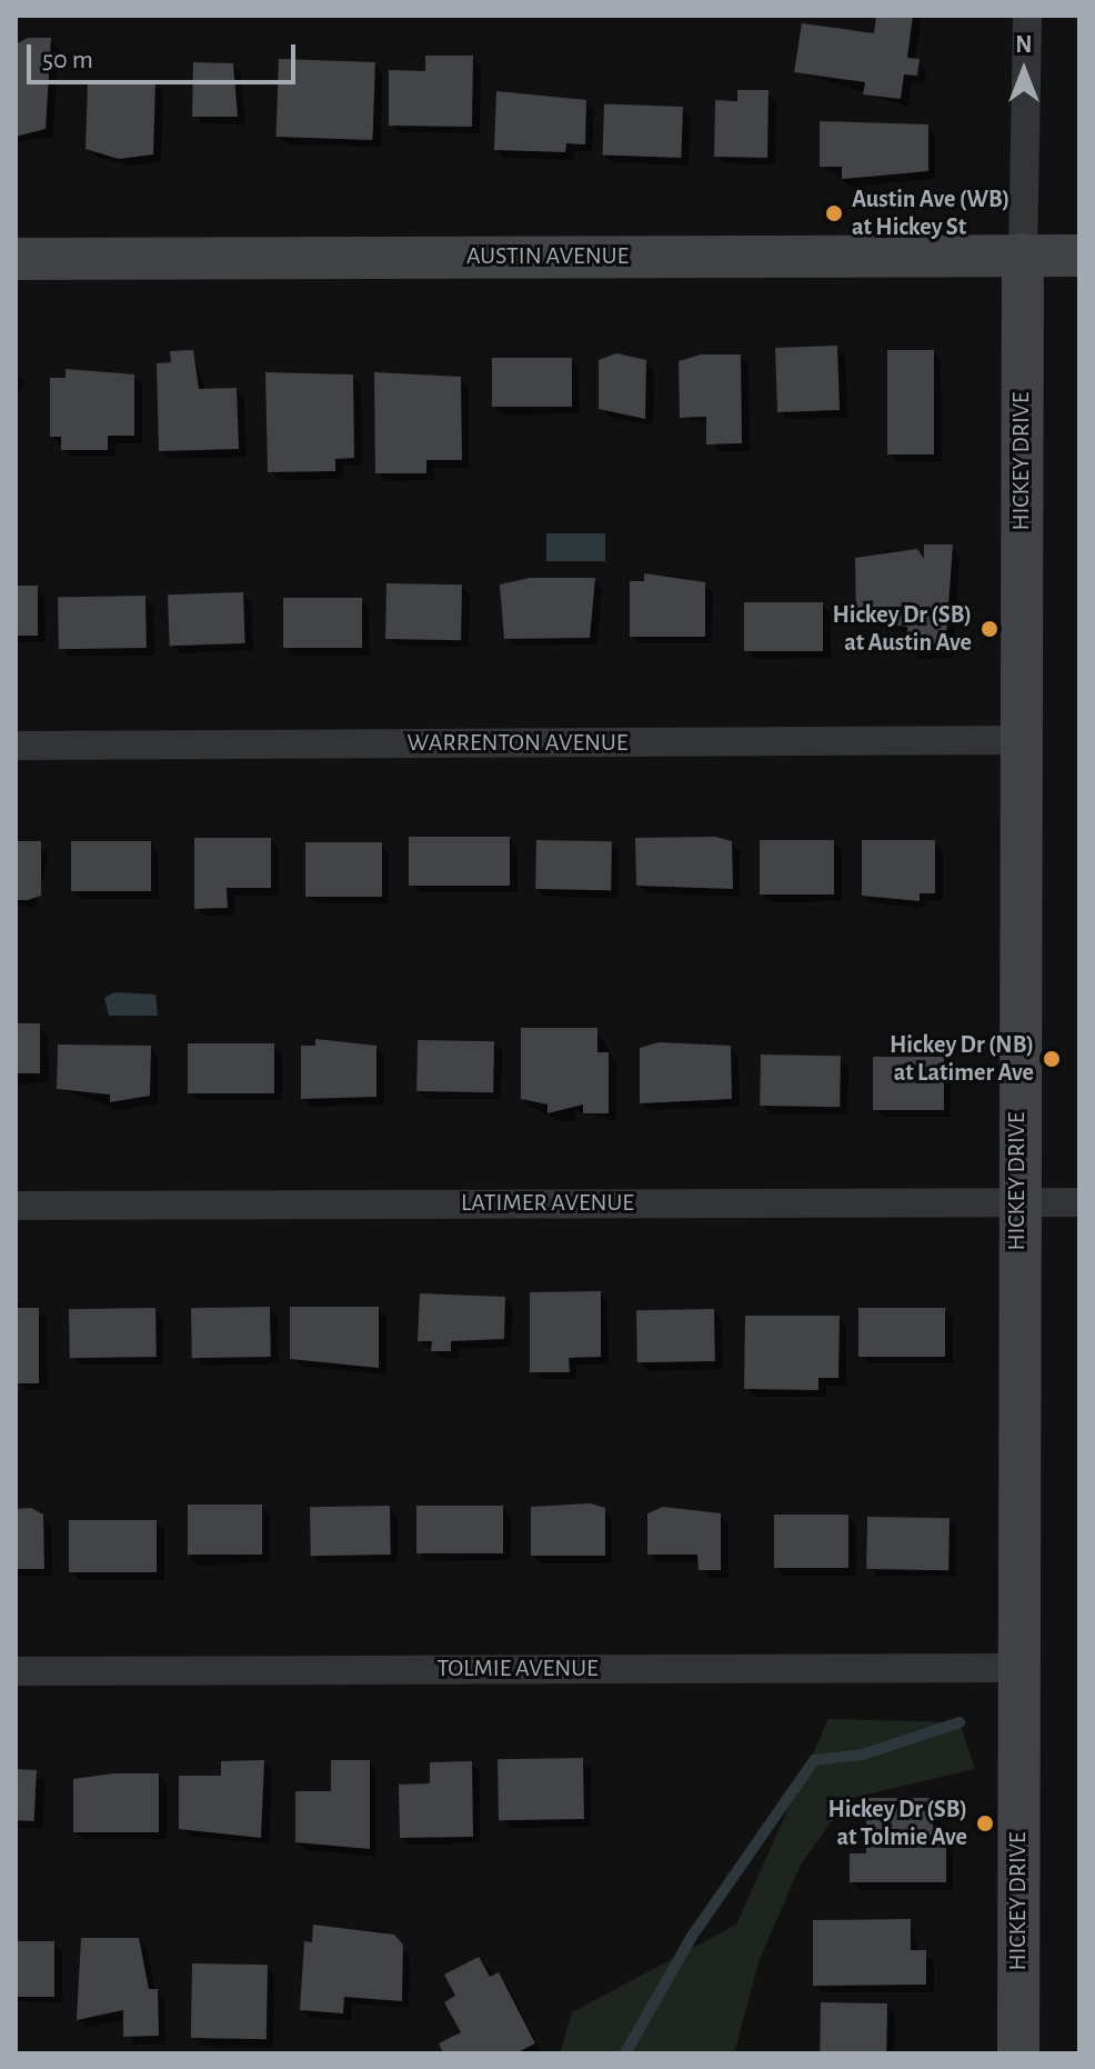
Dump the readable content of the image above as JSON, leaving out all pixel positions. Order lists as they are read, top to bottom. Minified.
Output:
{"streets":{"street":["AUSTIN AVENUE","HICKEY DRIVE","WARRENTON AVENUE","LATIMER AVENUE","TOLMIE AVENUE"]},"crossings":[["AUSTIN AVENUE","HICKEY DRIVE"],["HICKEY DRIVE","WARRENTON AVENUE"],["HICKEY DRIVE","LATIMER AVENUE"],["HICKEY DRIVE","TOLMIE AVENUE"]],"places":["Austin Ave (WB) at Hickey St","Hickey Dr (SB) at Austin Ave","Hickey Dr (NB) at Latimer Ave","Hickey Dr (SB) at Tolmie Ave"],"scale_bar":"50 m","north":"top"}
